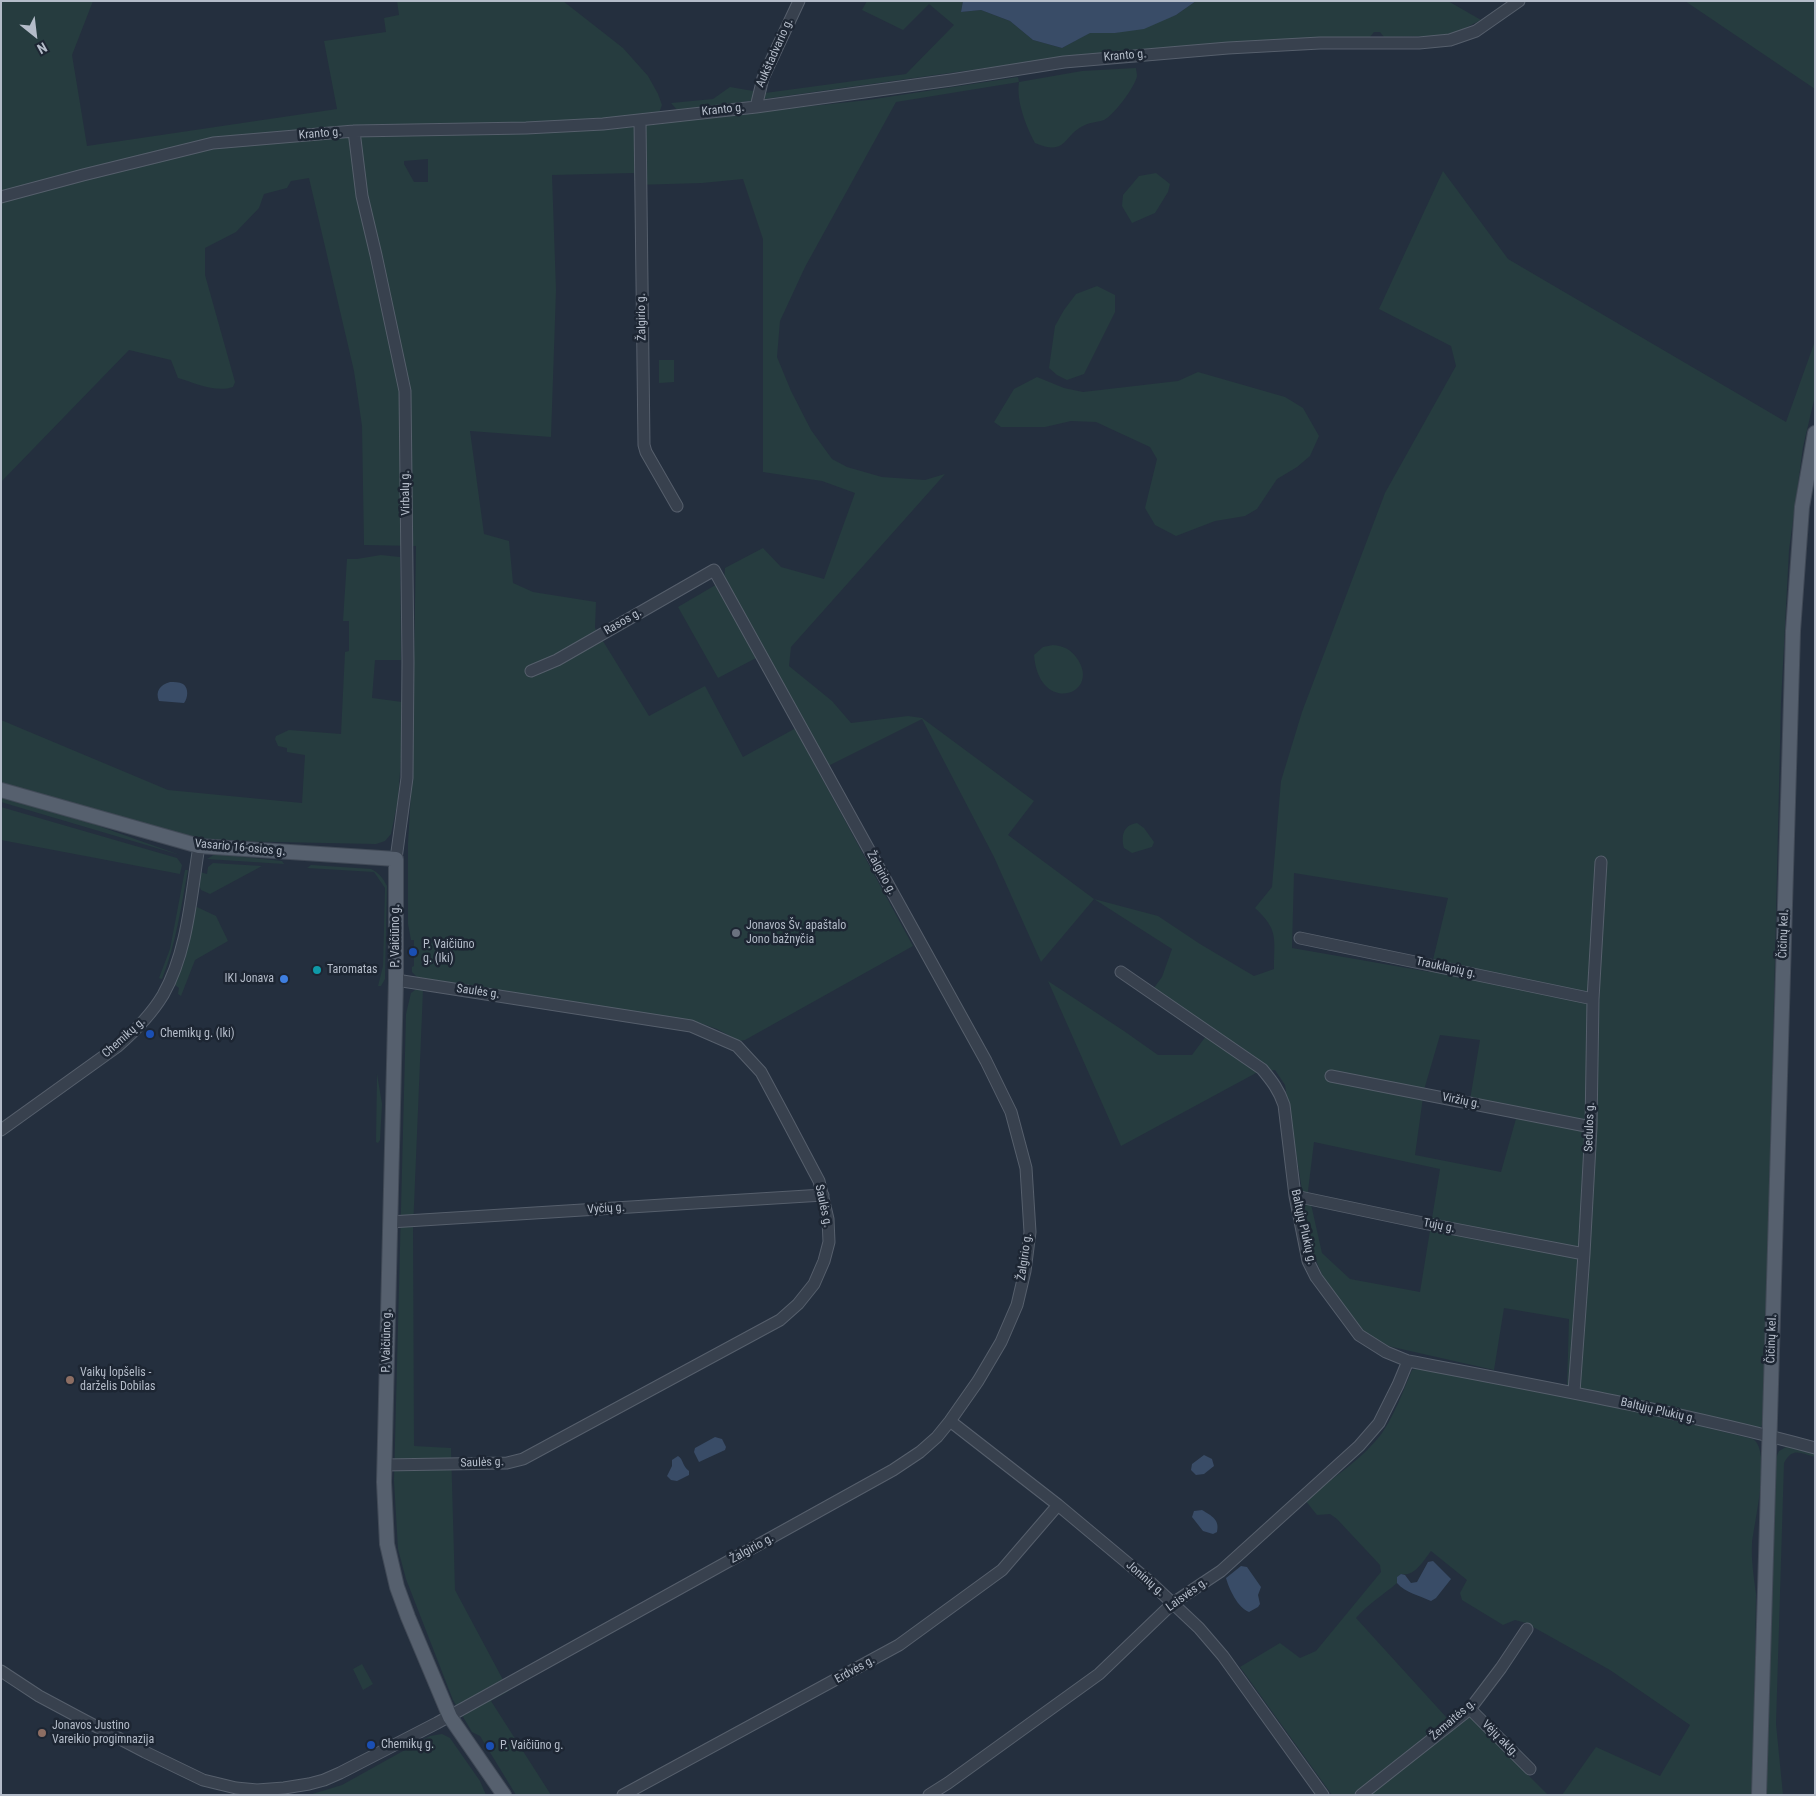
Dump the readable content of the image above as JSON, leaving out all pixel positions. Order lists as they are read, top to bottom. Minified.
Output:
{"streets":{"main road":["Vasario 16-osios g.","Čičinų kel.","P. Vaičiūno g."],"street":["Aukštadvario g.","Kranto g.","Žalgirio g.","Virbalų g.","Rasos g.","Trauklapių g.","Saulės g.","Chemikų g.","Viržių g.","Sedulos g.","Vyčių g.","Tujų g.","Baltųjų Plukių g.","Joninių g.","Laisvės g.","Erdvės g.","Žemaitės g.","Vėjų aklg."]},"crossings":[["Aukštadvario g.","Kranto g."],["Kranto g.","Žalgirio g."],["Kranto g.","Virbalų g."],["Žalgirio g.","Rasos g."],["Žalgirio g.","P. Vaičiūno g."],["Žalgirio g.","Joninių g."],["Virbalų g.","Vasario 16-osios g."],["Virbalų g.","P. Vaičiūno g."],["Vasario 16-osios g.","P. Vaičiūno g."],["Vasario 16-osios g.","Chemikų g."],["Čičinų kel.","Baltųjų Plukių g."],["P. Vaičiūno g.","Saulės g."],["P. Vaičiūno g.","Vyčių g."],["Trauklapių g.","Sedulos g."],["Saulės g.","Vyčių g."],["Viržių g.","Sedulos g."],["Sedulos g.","Tujų g."],["Sedulos g.","Baltųjų Plukių g."],["Tujų g.","Baltųjų Plukių g."],["Baltųjų Plukių g.","Laisvės g."],["Joninių g.","Laisvės g."],["Joninių g.","Erdvės g."],["Žemaitės g.","Vėjų aklg."]],"places":["Jonavos Šv. apaštalo Jono bažnyčia","P. Vaičiūno g. (Iki)","Taromatas","IKI Jonava","Chemikų g. (Iki)","Vaikų lopšelis - darželis Dobilas","Jonavos Justino Vareikio progimnazija","Chemikų g.","P. Vaičiūno g."],"north":"bottom right"}
